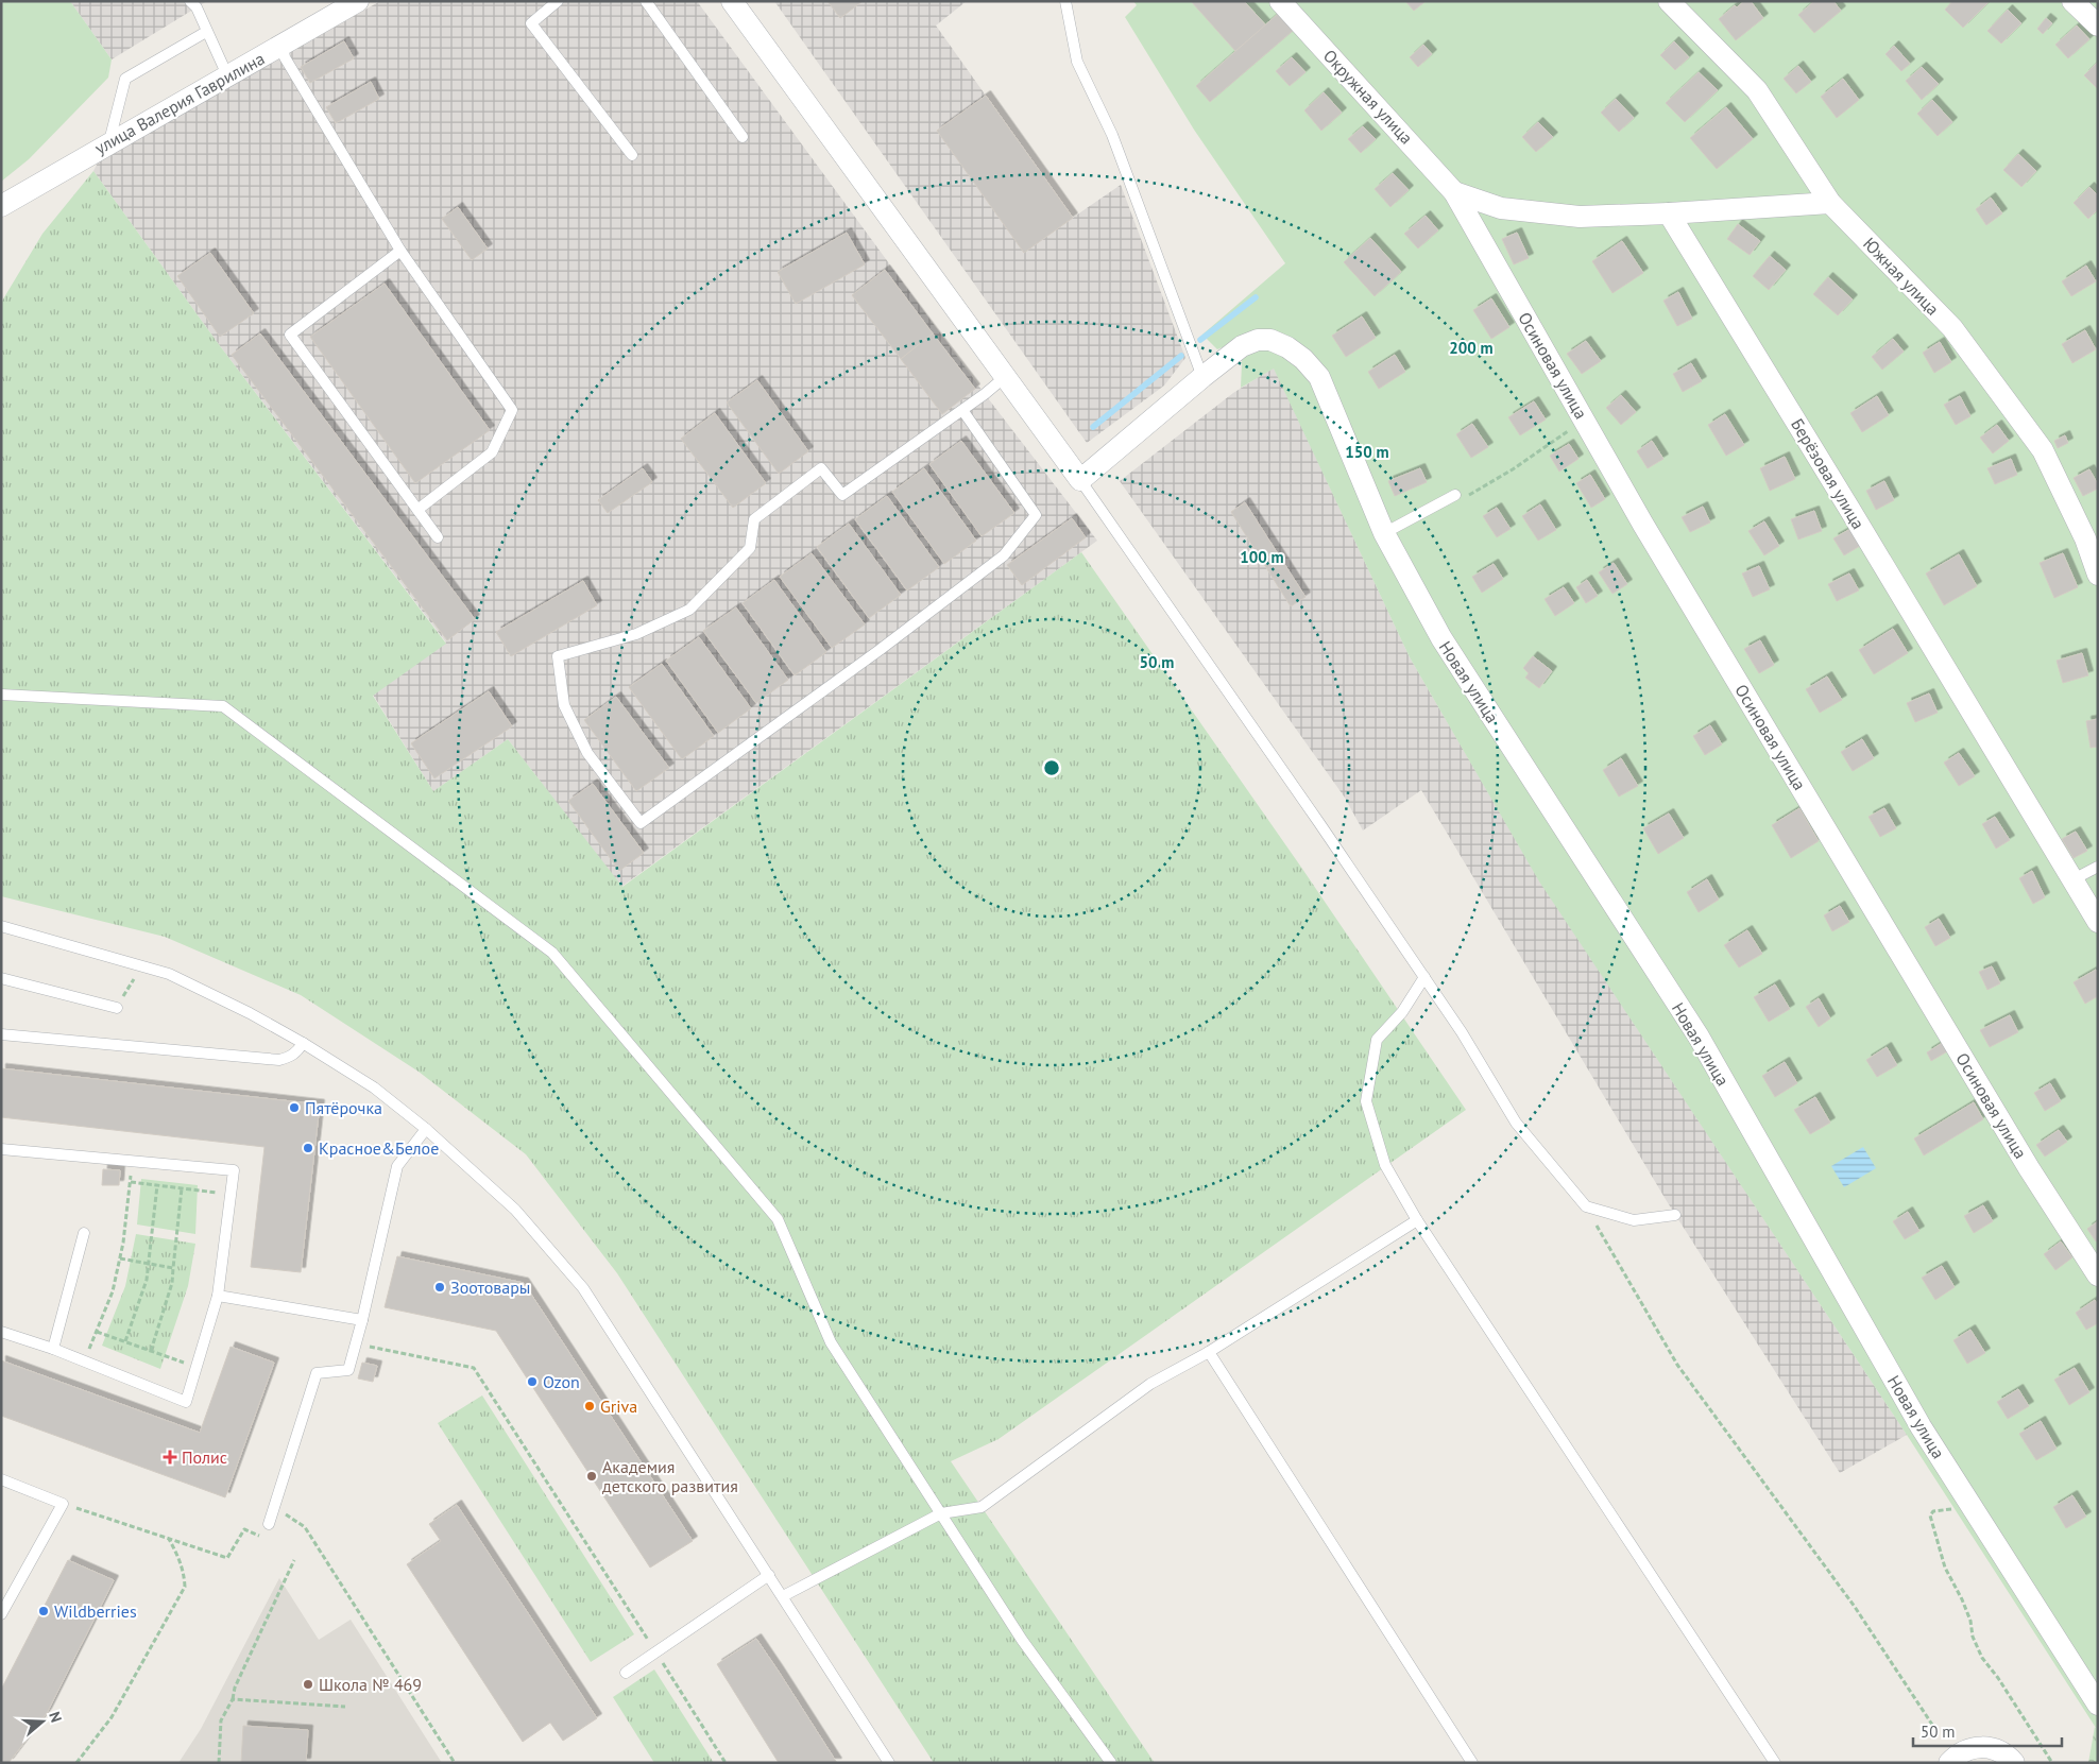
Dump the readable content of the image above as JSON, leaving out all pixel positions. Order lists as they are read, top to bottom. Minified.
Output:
{"streets":{"street":["Окружная улица","улица Валерия Гаврилина","Южная улица","Осиновая улица","Берёзовая улица","Новая улица"]},"crossings":[["Окружная улица","Осиновая улица"]],"places":{"other":["Пятёрочка","Красное&Белое","Зоотовары","Ozon","Griva","Академия детского развития","Wildberries","Школа № 469"],"health":["Полис"]},"scale_bar":"50 m","north":"right","rings":["200 m","150 m","100 m","50 m"]}
